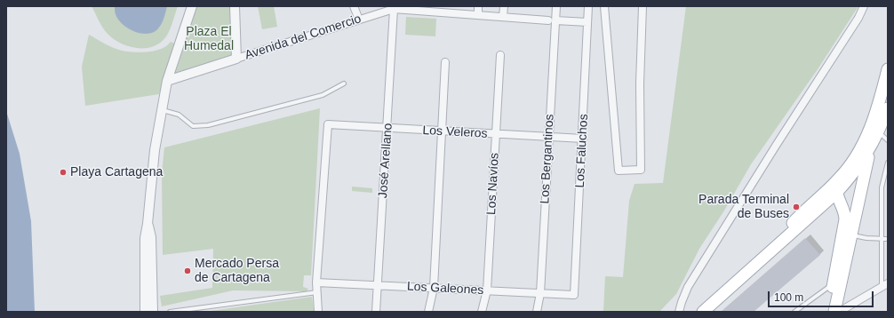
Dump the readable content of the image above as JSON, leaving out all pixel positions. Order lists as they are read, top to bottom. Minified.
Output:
{"streets":{"street":["Avenida del Comercio","Los Veleros","Los Faluchos","Los Bergantinos","José Arellano","Los Navíos","Los Galeones"]},"crossings":[["Avenida del Comercio","Los Faluchos"],["Avenida del Comercio","Los Bergantinos"],["Avenida del Comercio","José Arellano"],["Los Veleros","Los Faluchos"],["Los Veleros","Los Bergantinos"],["Los Veleros","José Arellano"],["Los Veleros","Los Navíos"],["Los Veleros","Los Galeones"],["Los Faluchos","Los Galeones"],["Los Bergantinos","Los Galeones"],["José Arellano","Los Galeones"],["Los Navíos","Los Galeones"]],"parks":["Plaza El Humedal"],"places":["Playa Cartagena","Parada Terminal de Buses","Mercado Persa de Cartagena"],"scale_bar":"100 m"}
